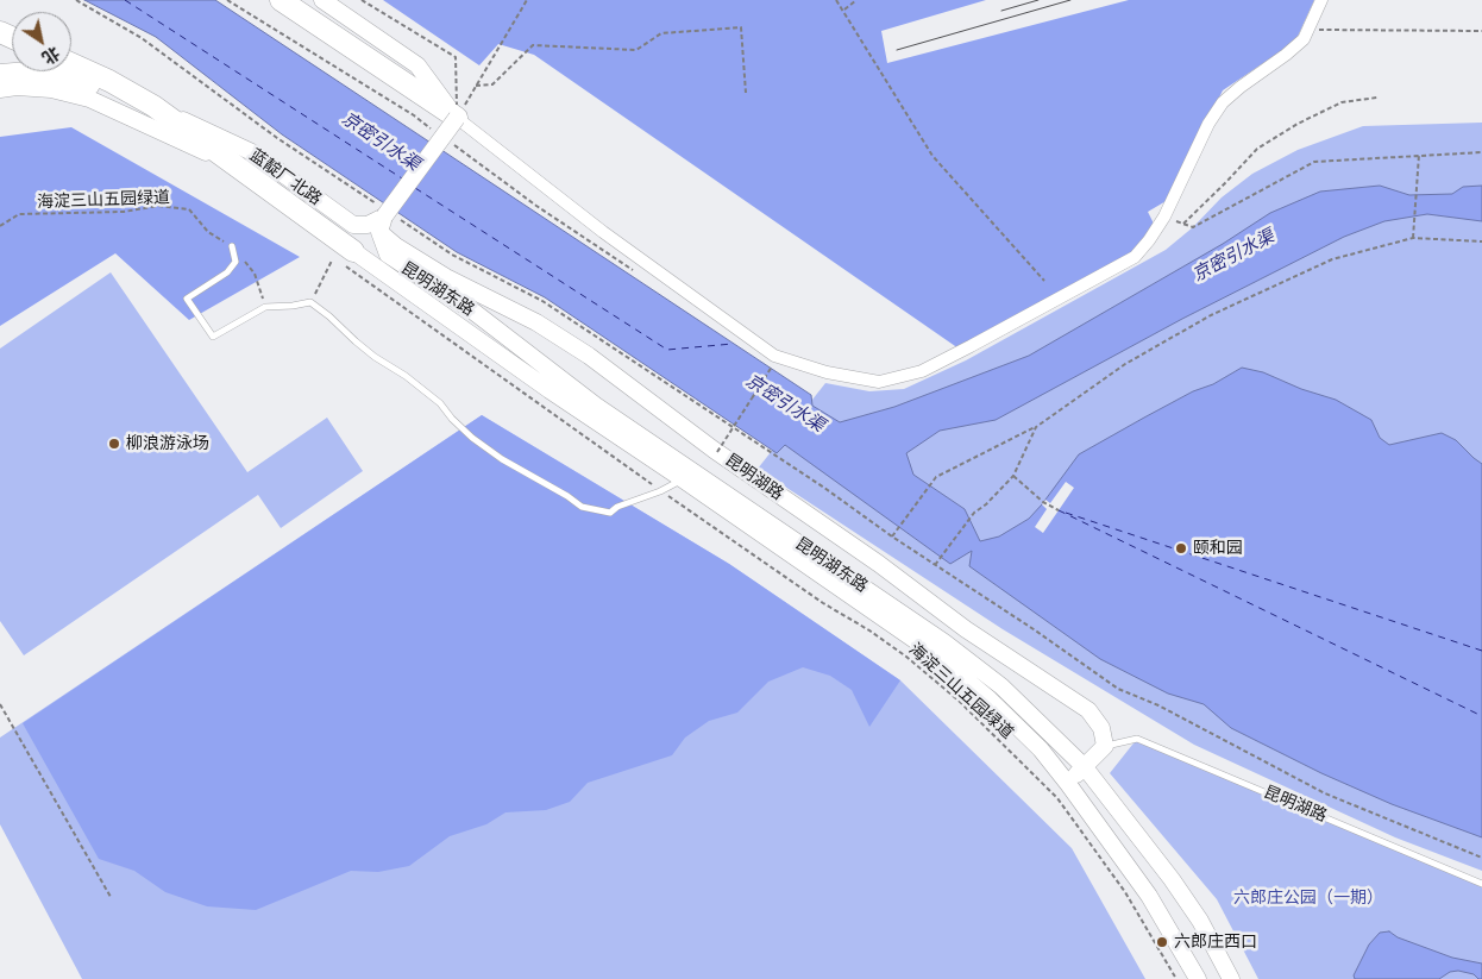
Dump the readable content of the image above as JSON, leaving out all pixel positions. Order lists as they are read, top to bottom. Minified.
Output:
{"streets":{"highway":["蓝靛厂北路"],"main road":["昆明湖东路","昆明湖路"],"path":["海淀三山五园绿道"]},"crossings":[["蓝靛厂北路","昆明湖东路"],["蓝靛厂北路","昆明湖路"],["昆明湖东路","昆明湖路"]],"water":["京密引水渠"],"parks":["六郎庄公园（一期）"],"places":["柳浪游泳场","颐和园","六郎庄西口"],"north":"bottom right"}
